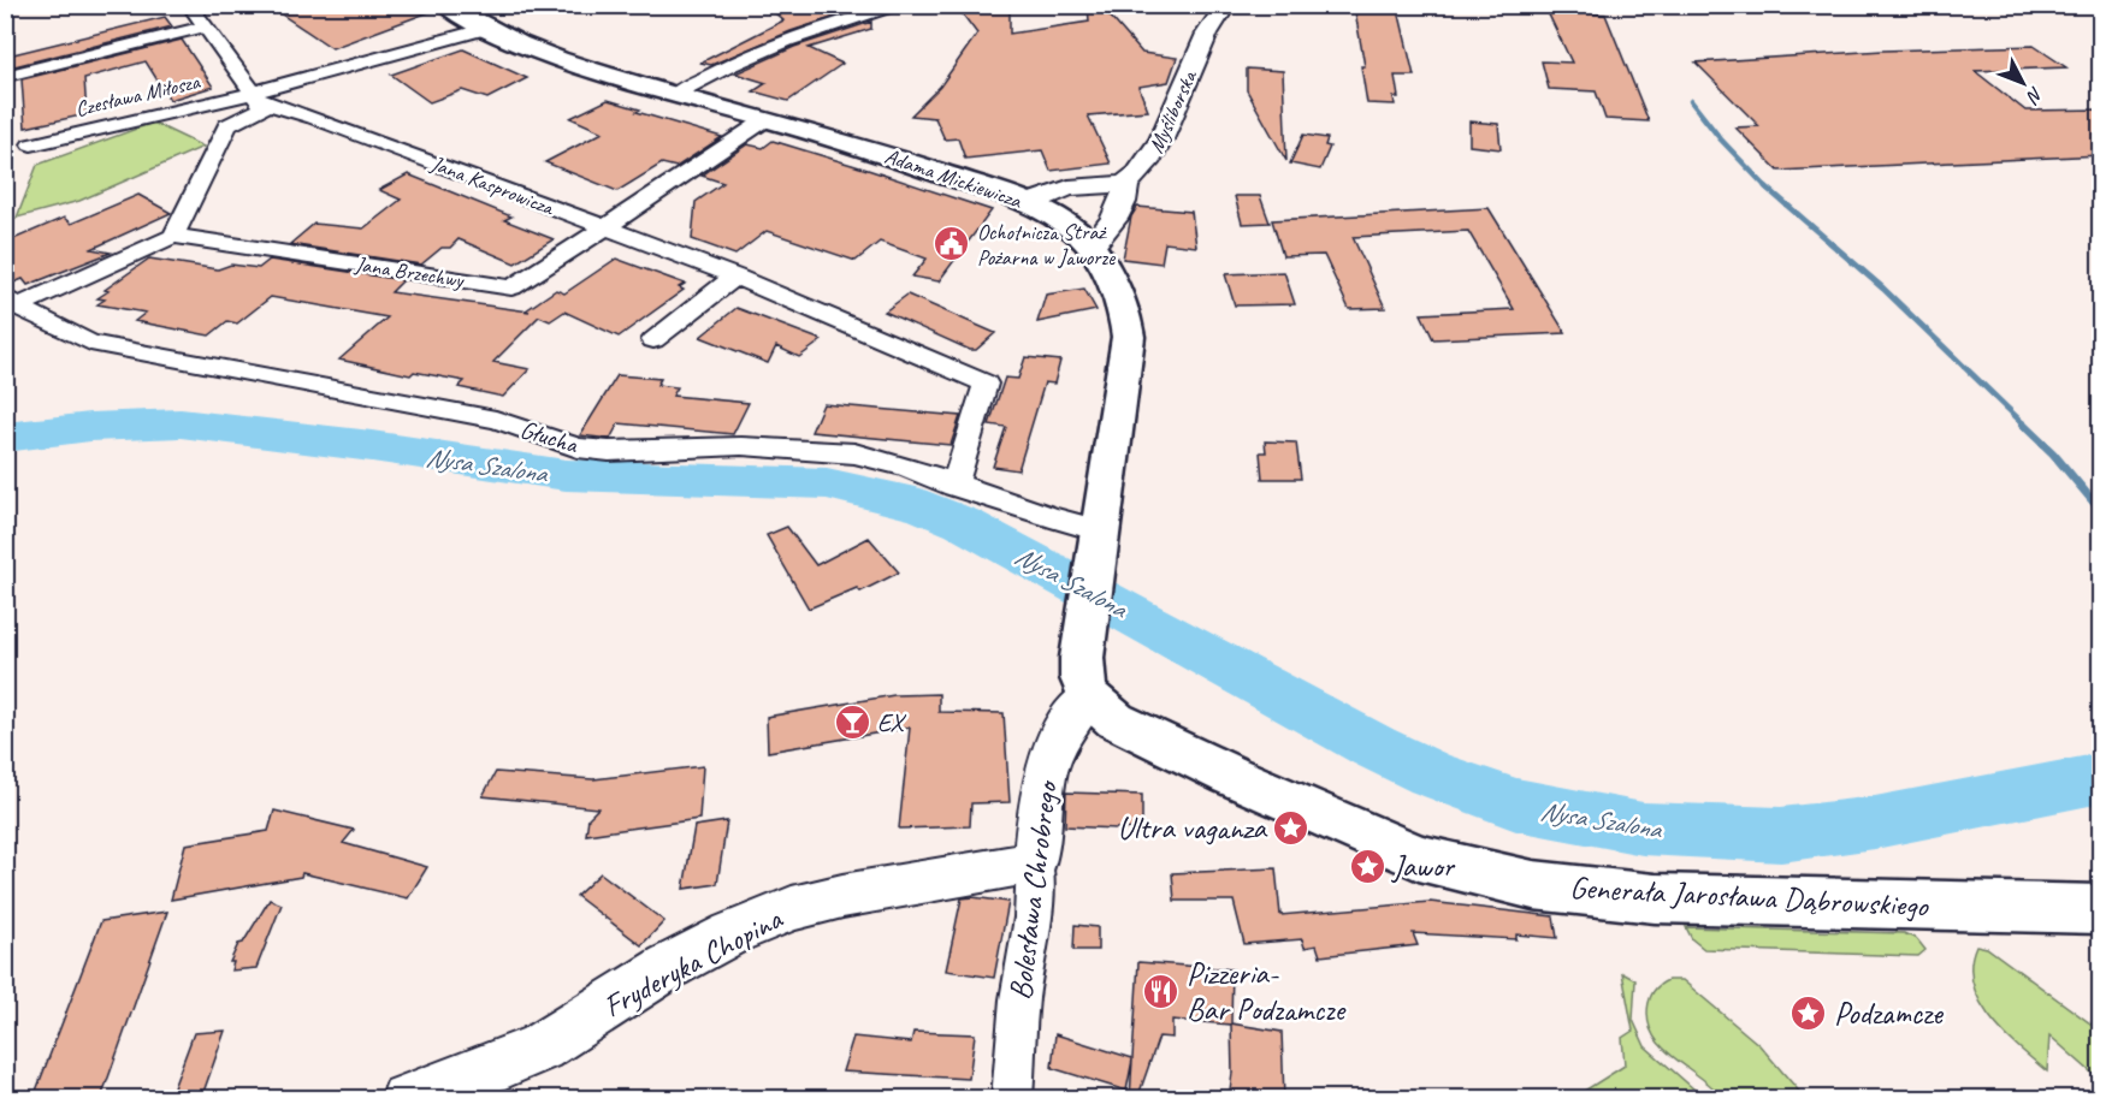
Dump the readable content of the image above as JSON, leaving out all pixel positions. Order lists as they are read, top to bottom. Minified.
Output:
{"streets":{"main road":["Adama Mickiewicza","Generała Jarosława Dąbrowskiego"],"street":["Czesława Miłosza","Myśliborska","Jana Kasprowicza","Jana Brzechwy","Głucha","Bolesława Chrobrego","Fryderyka Chopina"]},"crossings":[["Czesława Miłosza","Adama Mickiewicza"],["Czesława Miłosza","Jana Kasprowicza"],["Myśliborska","Adama Mickiewicza"],["Adama Mickiewicza","Jana Brzechwy"],["Adama Mickiewicza","Głucha"],["Adama Mickiewicza","Bolesława Chrobrego"],["Adama Mickiewicza","Generała Jarosława Dąbrowskiego"],["Jana Kasprowicza","Jana Brzechwy"],["Jana Kasprowicza","Głucha"],["Bolesława Chrobrego","Generała Jarosława Dąbrowskiego"],["Bolesława Chrobrego","Fryderyka Chopina"]],"water":["Nysa Szalona"],"places":{"public building":["Ochotnicza Straż Pożarna w Jaworze"],"bar":["EX"],"place":["Ultra vaganza","Jawor","Podzamcze"],"restaurant":["Pizzeria- Bar Podzamcze"]},"north":"bottom right"}
